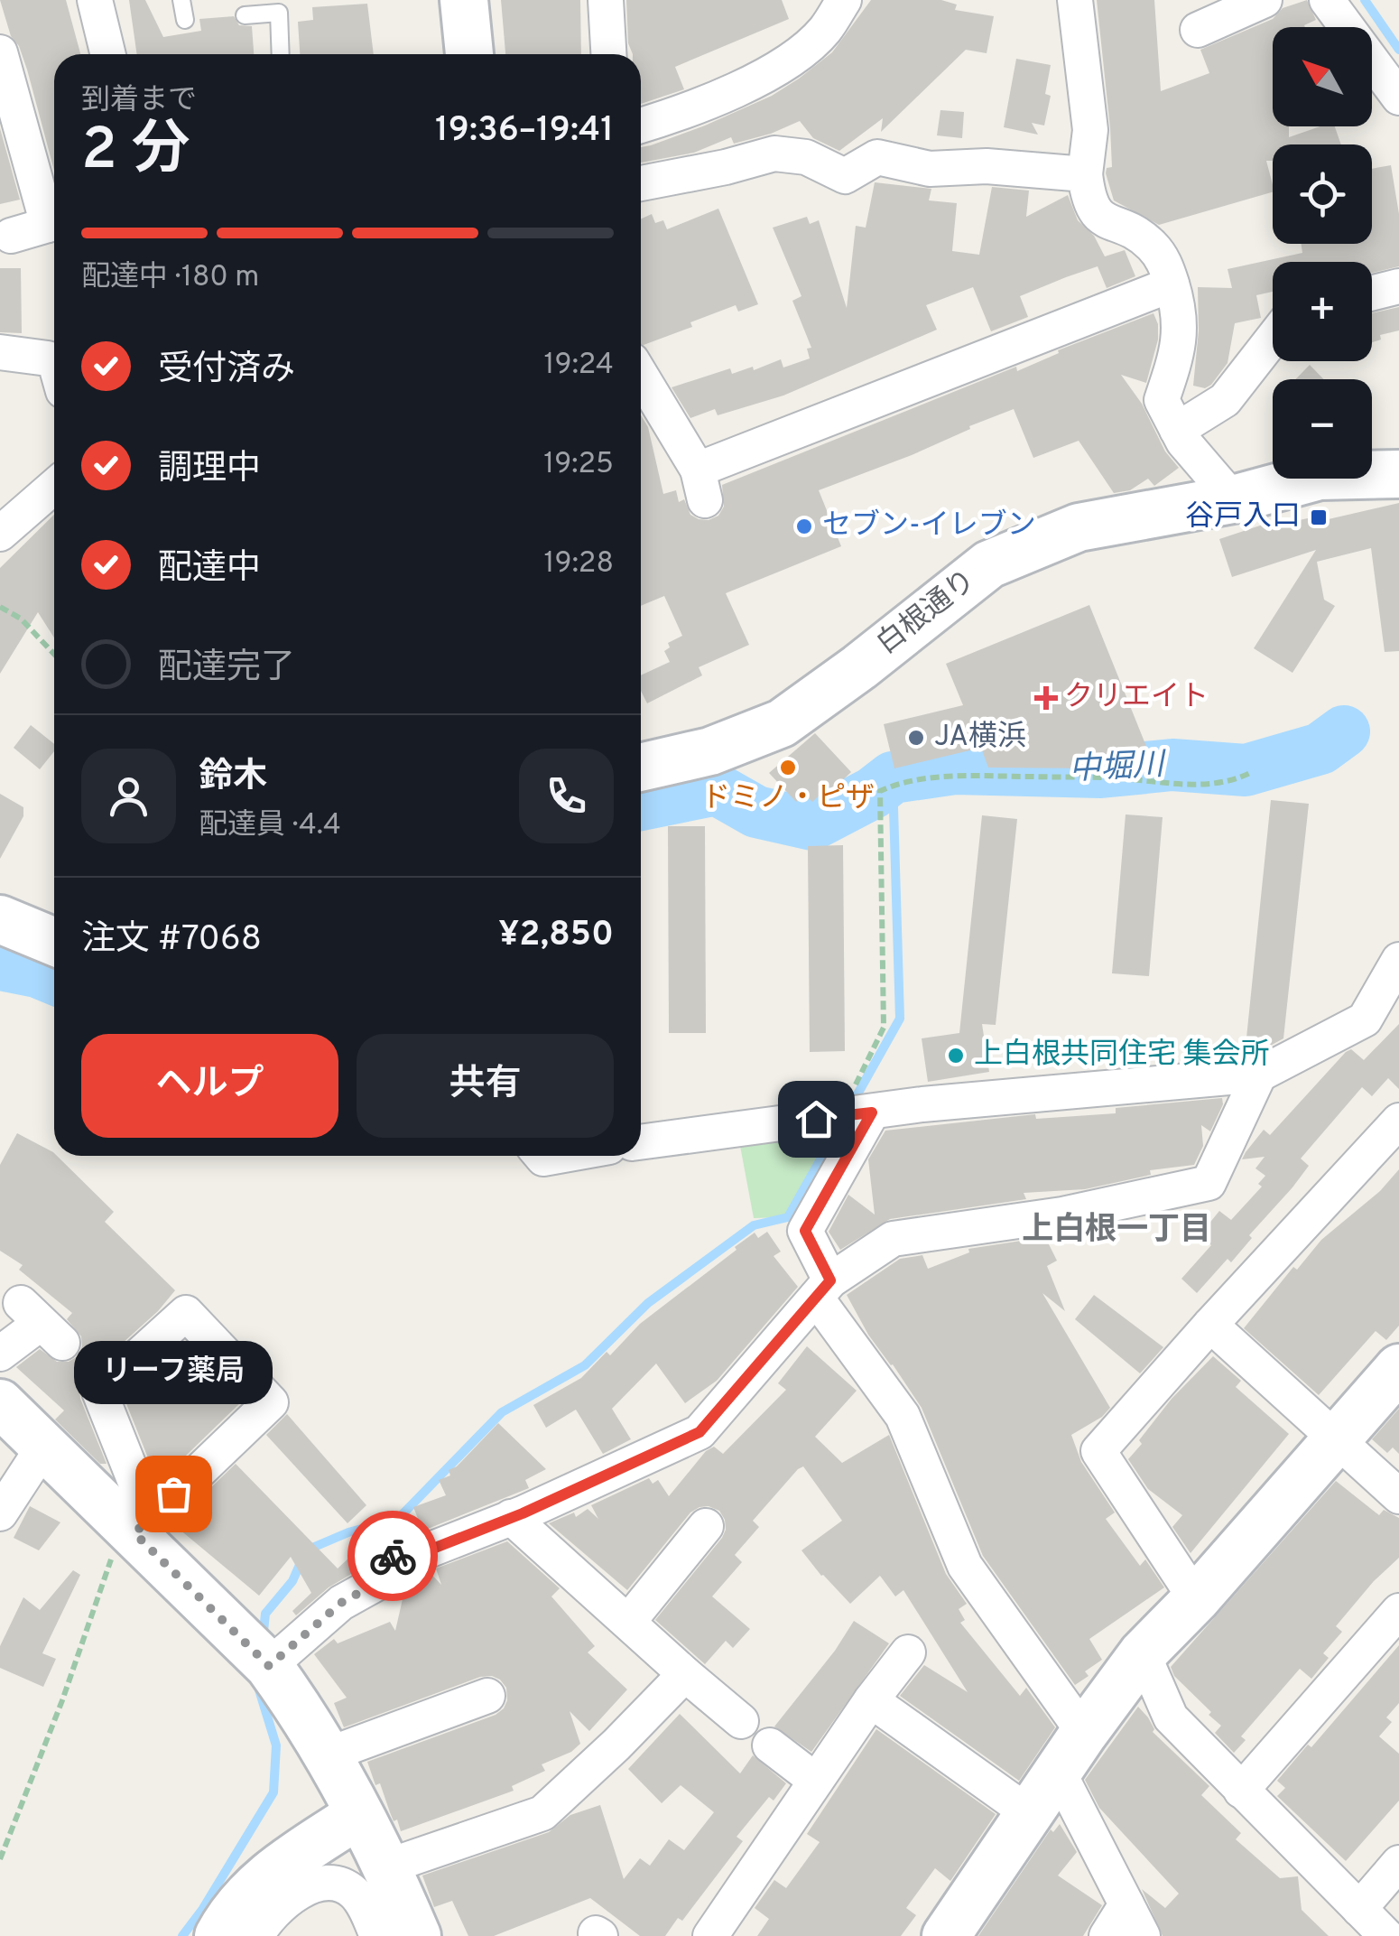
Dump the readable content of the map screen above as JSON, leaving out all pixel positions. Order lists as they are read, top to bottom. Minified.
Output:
{"streets":{"street":["白根通り"]},"districts":["上白根一丁目"],"water":["中堀川"],"places":{"transit":["谷戸入口"],"other":["セブン-イレブン","JA横浜","ドミノ・ピザ","上白根共同住宅 集会所","リーフ薬局"],"health":["クリエイト"]},"north":"top left","page":{"map_buttons":["+","−"],"heading":["2 分","到着まで","19:36–19:41"],"panel":["鈴木","配達員 · 4.4","注文 #7068","¥2,850"],"bar":"配達中 · 180 m","list":[["受付済み","19:24"],["調理中","19:25"],["配達中","19:28"],"配達完了"],"buttons":["ヘルプ","共有"],"bubble":"リーフ薬局"}}
